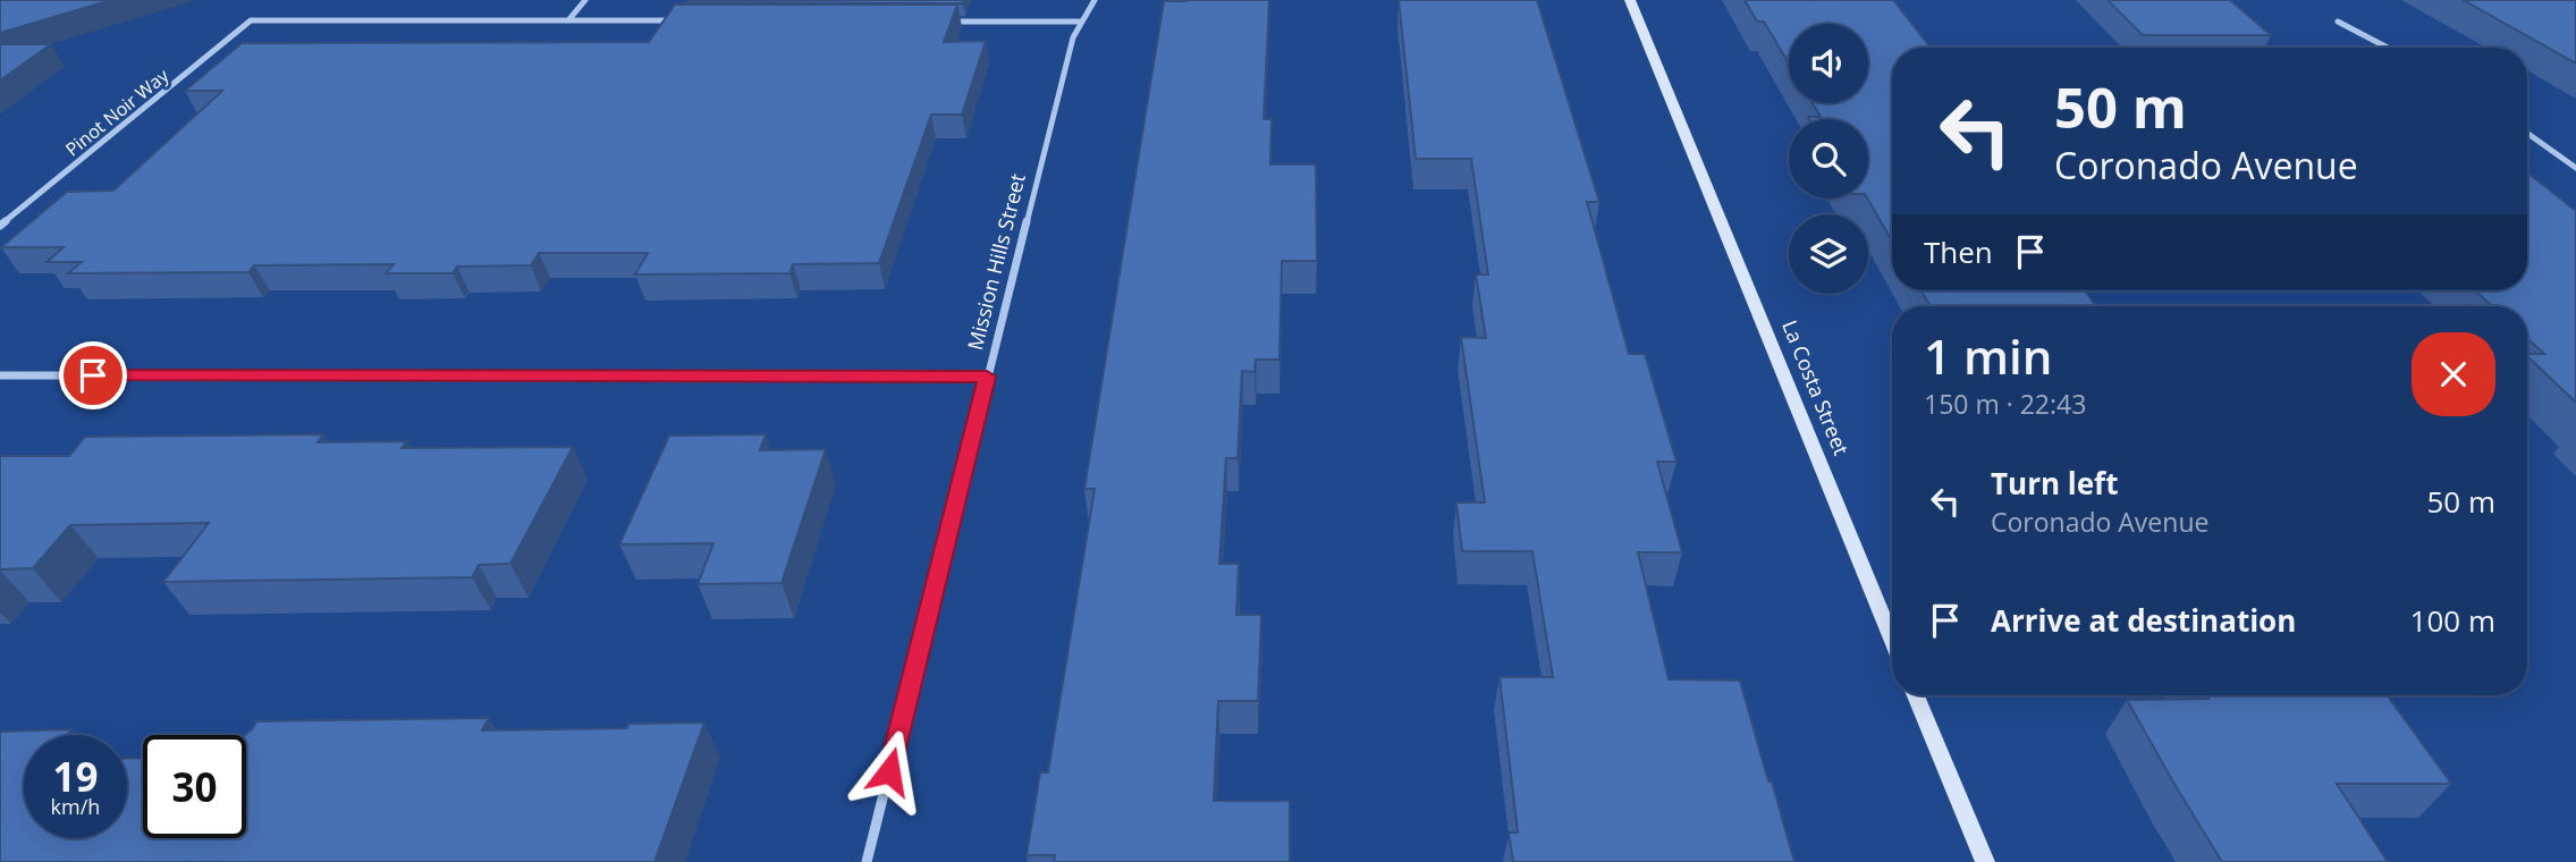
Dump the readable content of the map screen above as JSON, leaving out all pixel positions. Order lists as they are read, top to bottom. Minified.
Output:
{"streets":{"street":["Pinot Noir Way","Mission Hills Street","La Costa Street"]},"page":{"turn":["50 m","Coronado Avenue"],"then":"Then","heading":["1 min","150 m · 22:43"],"list":[{"name":"Turn left","note":"Coronado Avenue","value":"50 m"},{"name":"Arrive at destination","value":"100 m"}],"speed":"19 km/h","limit":"30"}}
